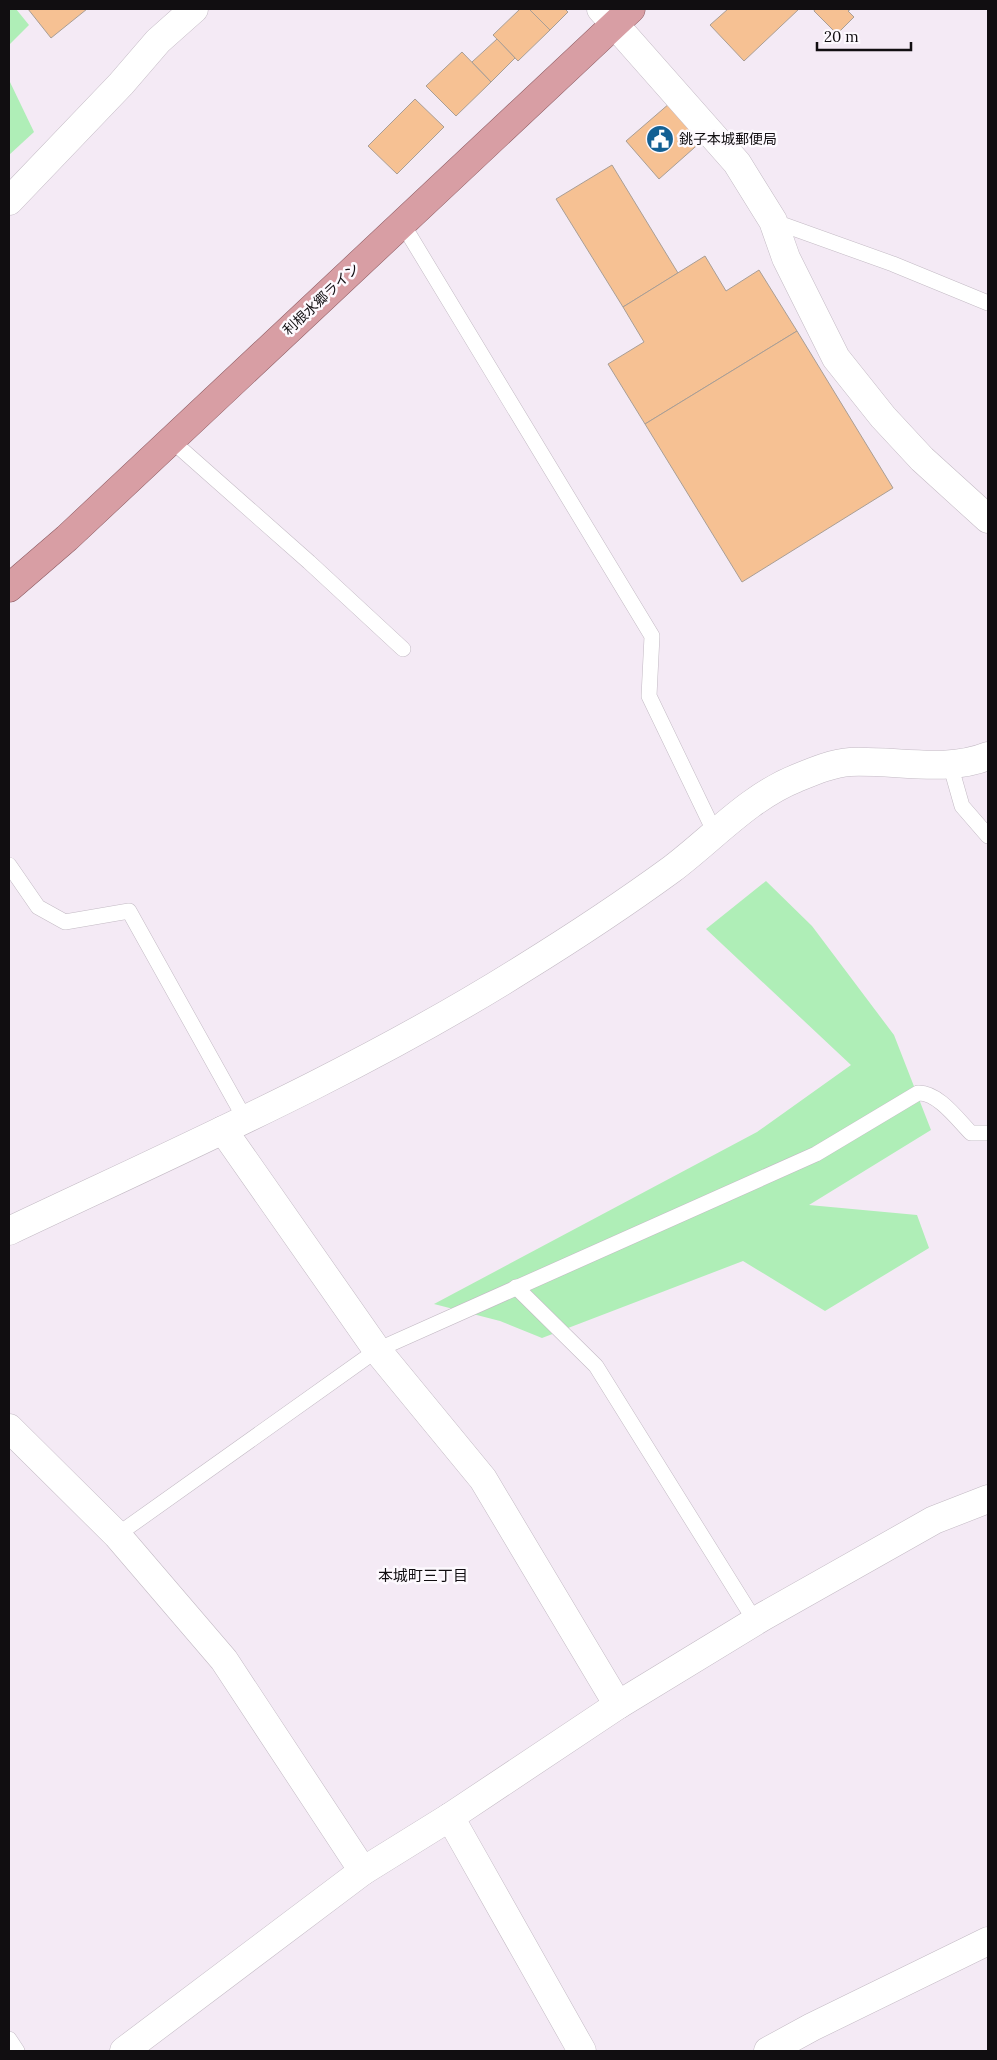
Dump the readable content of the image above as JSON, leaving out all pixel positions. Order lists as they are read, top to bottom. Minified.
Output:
{"streets":{"highway":["利根水郷ライン"]},"districts":["本城町三丁目"],"places":{"public building":["銚子本城郵便局"]},"scale_bar":"20 m"}
